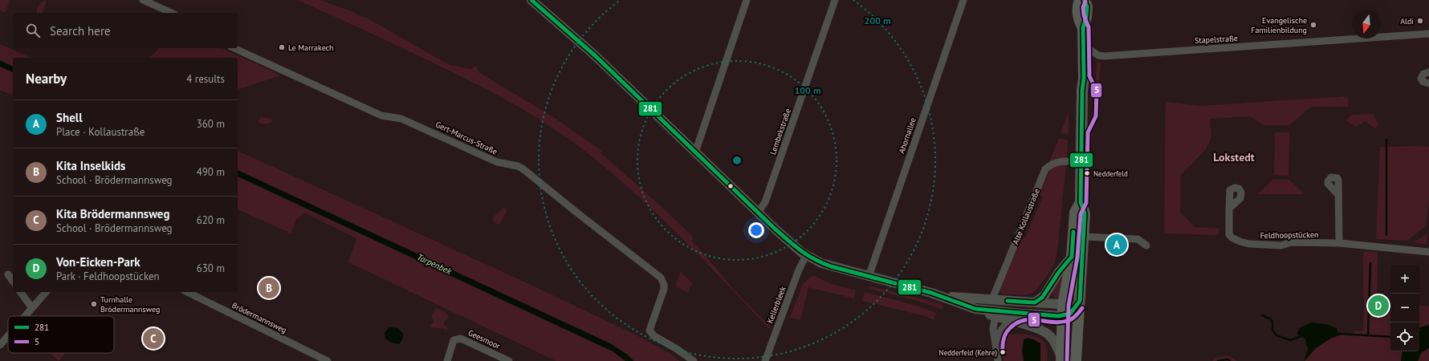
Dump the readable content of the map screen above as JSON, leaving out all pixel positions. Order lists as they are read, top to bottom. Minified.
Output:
{"streets":{"street":["Stapelstraße","Lembekstraße","Ahornallee","Gert-Marcus-Straße","Alte Kollaustraße","Feldhoopstücken","Kellerbleek","Brödermannsweg","Geesmoor"]},"districts":["Lokstedt"],"water":["Tarpenbek"],"places":["Aldi","Evangelische Familienbildung","Le Marrakech","Nedderfeld","Turnhalle Brödermannsweg","Nedderfeld (Kehre)"],"lines":["transit line 281","transit line 5"],"legend":["281","5"],"north":"bottom","page":{"search":"Search here","heading":["Nearby","4 results"],"list":[{"mark":"A","name":"Shell","note":"Place · Kollaustraße","value":"360 m"},{"mark":"B","name":"Kita Inselkids","note":"School · Brödermannsweg","value":"490 m"},{"mark":"C","name":"Kita Brödermannsweg","note":"School · Brödermannsweg","value":"620 m"},{"mark":"D","name":"Von-Eicken-Park","note":"Park · Feldhoopstücken","value":"630 m"}],"pins":["A","B","D","C"],"map_buttons":["+","−"]},"rings":["200 m","100 m"]}
